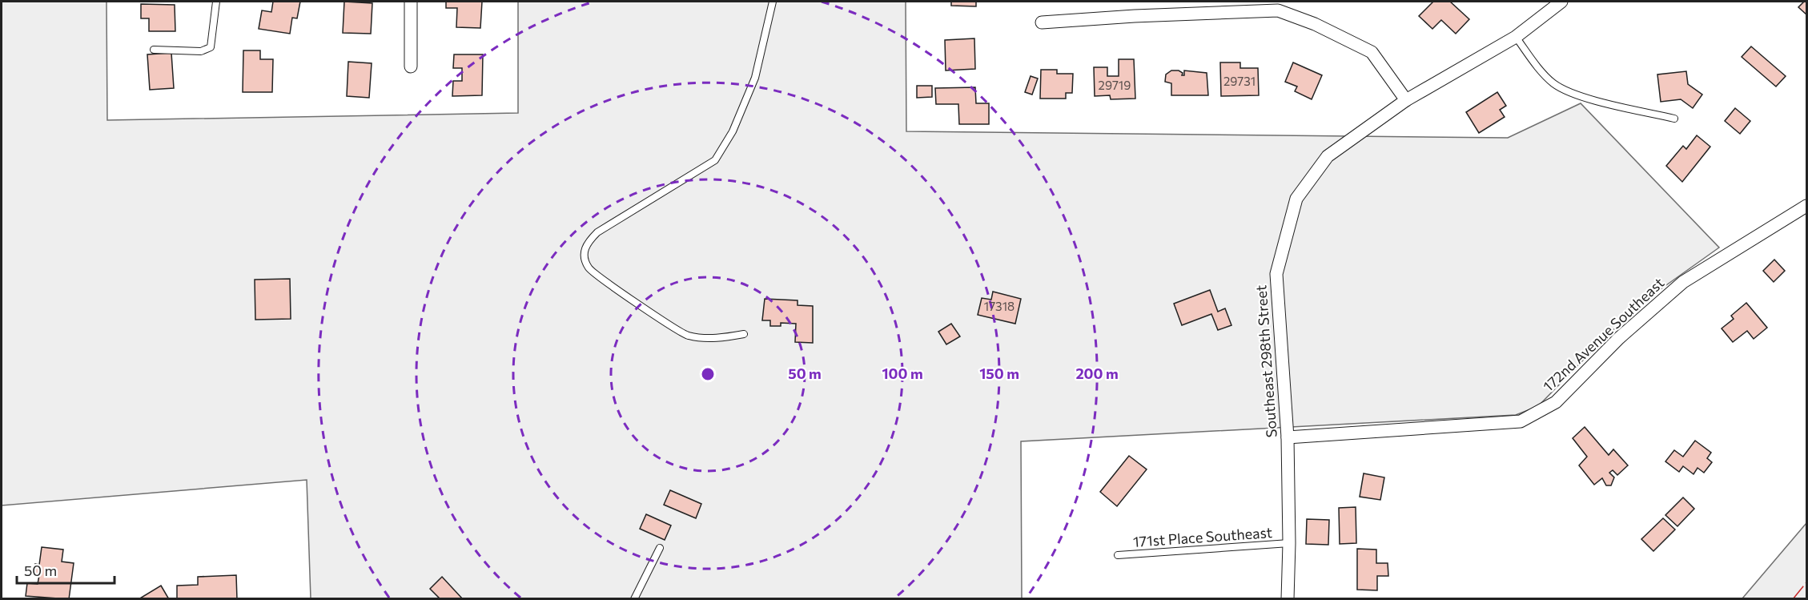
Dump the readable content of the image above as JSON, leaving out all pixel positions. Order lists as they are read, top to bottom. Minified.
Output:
{"streets":{"street":["172nd Avenue Southeast","Southeast 298th Street"],"lane":["171st Place Southeast"]},"crossings":[["172nd Avenue Southeast","Southeast 298th Street"],["Southeast 298th Street","171st Place Southeast"]],"house_numbers":["29731","29719","17318"],"scale_bar":"50 m","rings":["50 m","100 m","150 m","200 m"]}
